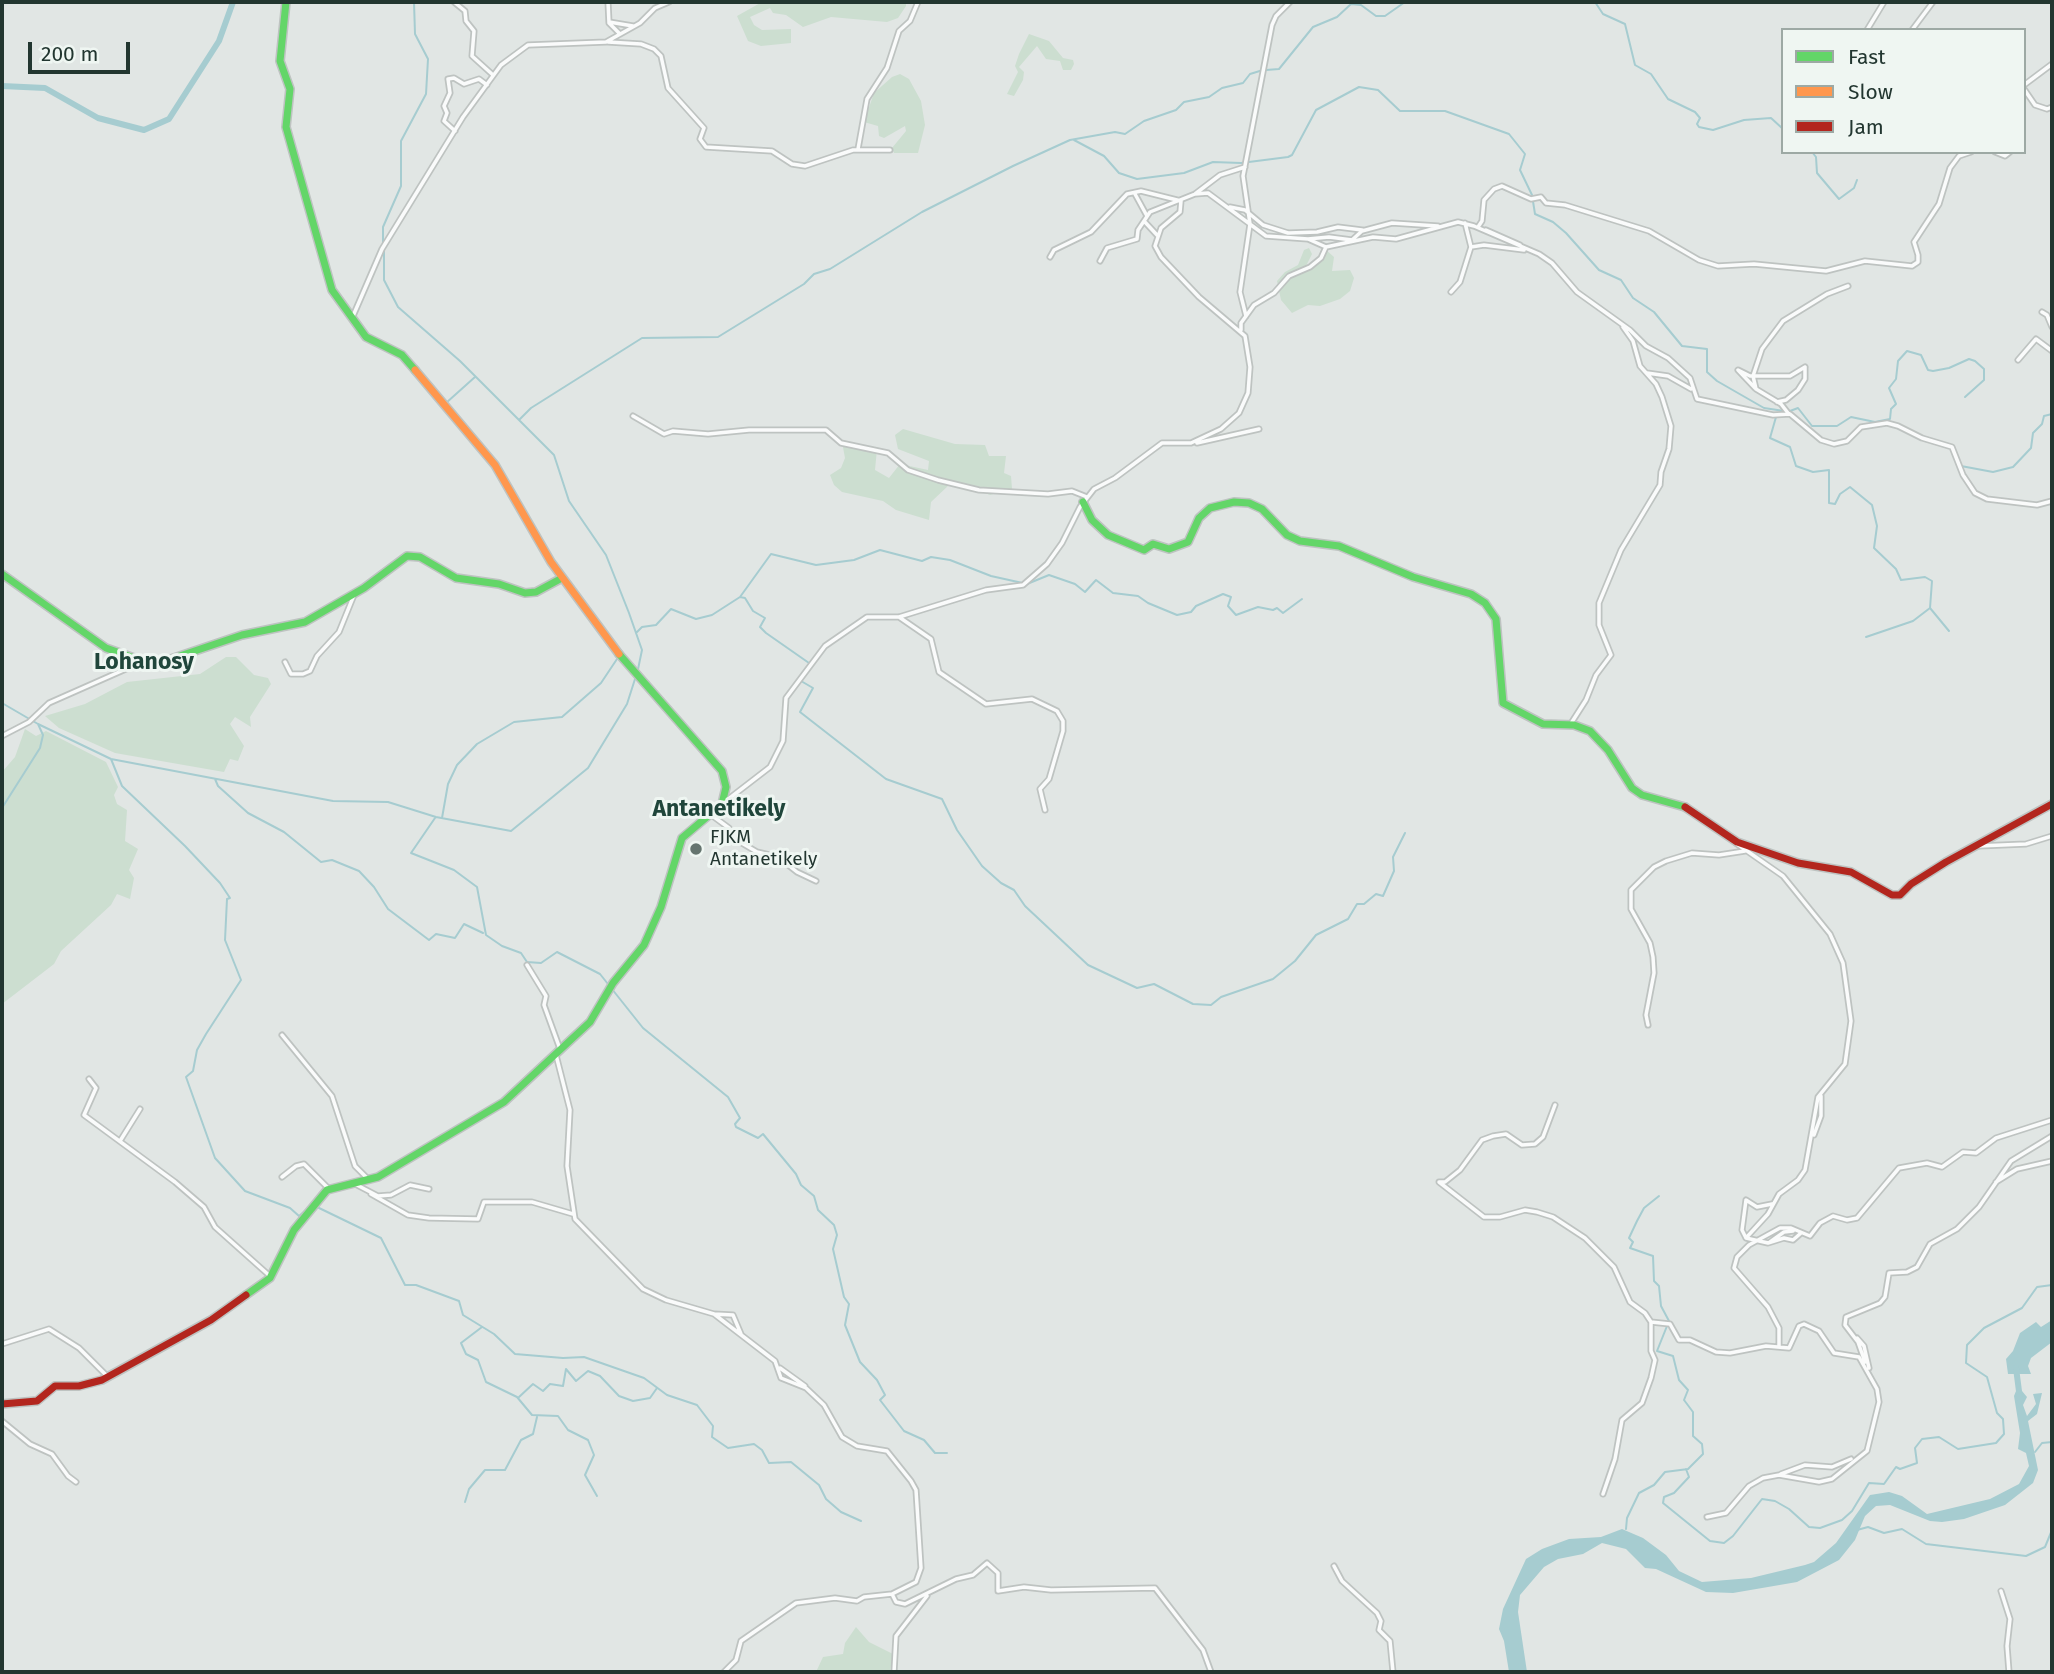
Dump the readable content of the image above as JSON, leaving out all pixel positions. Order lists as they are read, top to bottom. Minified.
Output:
{"districts":["Lohanosy","Antanetikely"],"places":["FJKM Antanetikely"],"legend":["Fast","Slow","Jam"],"scale_bar":"200 m"}
